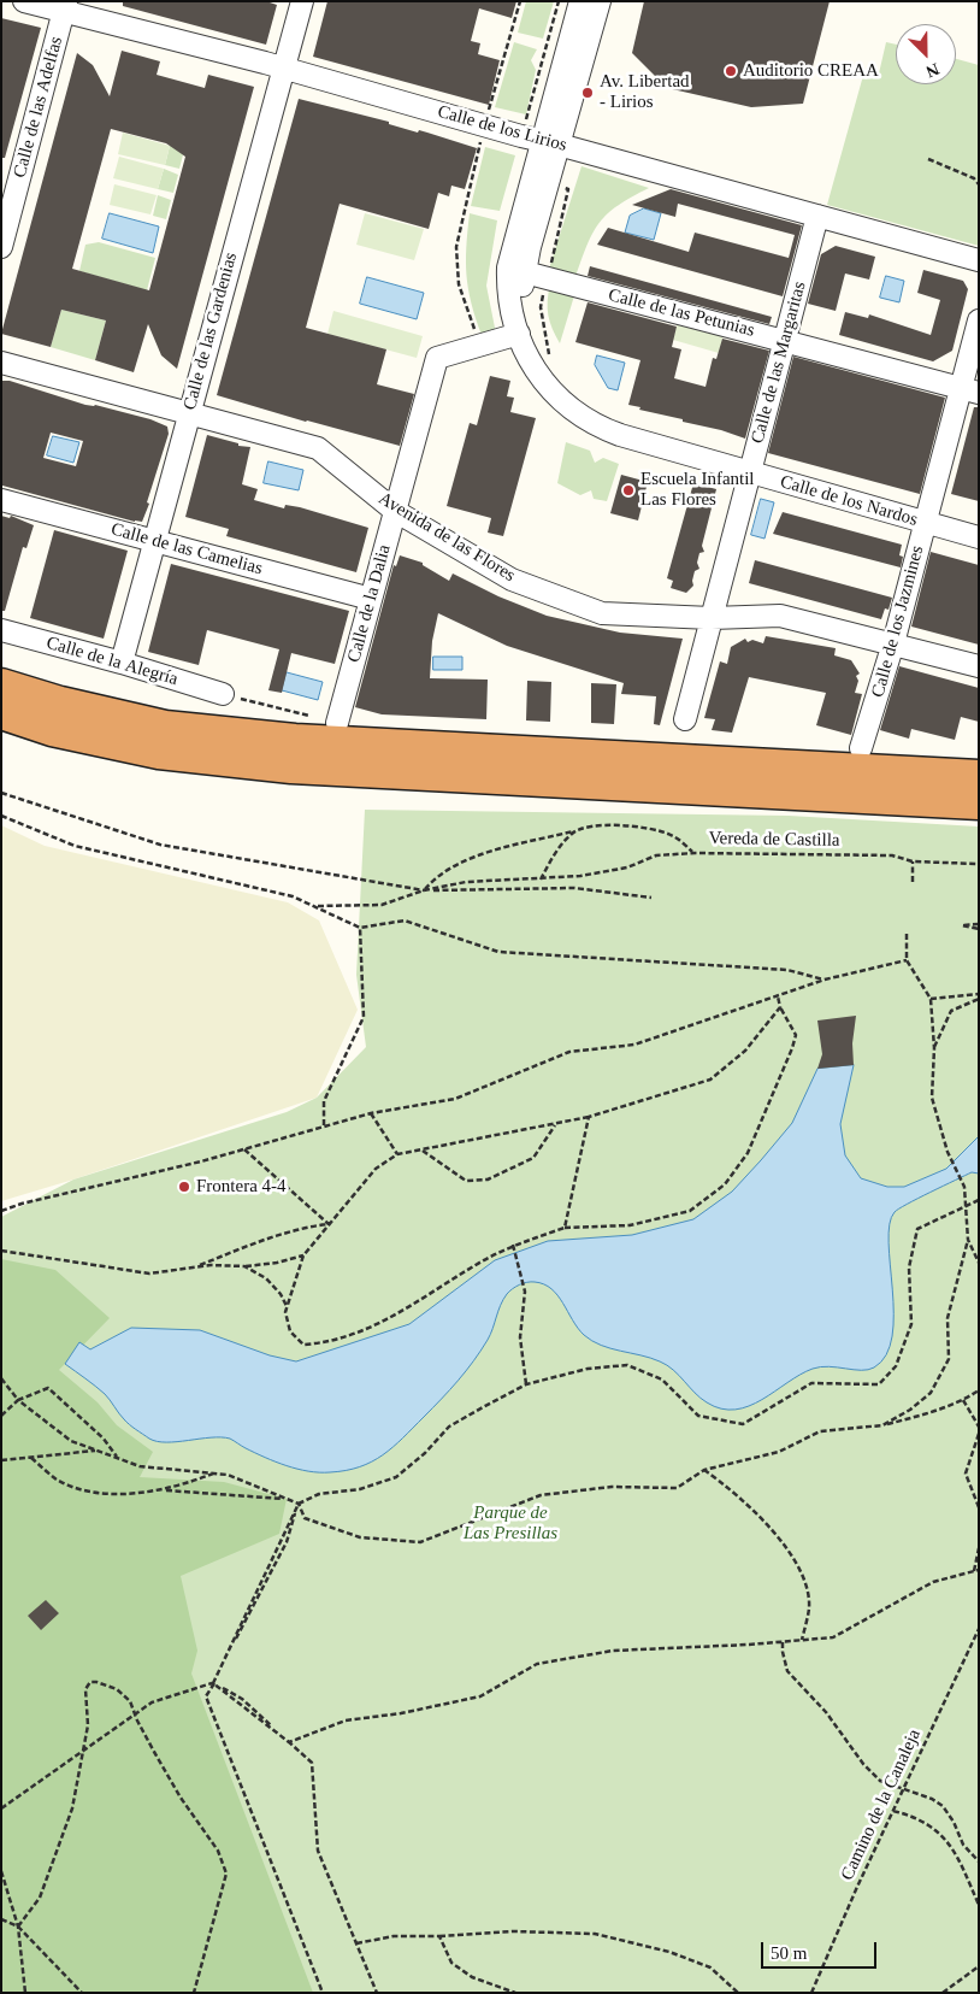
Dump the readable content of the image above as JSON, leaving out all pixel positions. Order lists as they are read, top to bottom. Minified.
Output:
{"streets":{"street":["Calle de las Adelfas","Calle de los Lirios","Calle de las Petunias","Calle de las Gardenias","Calle de las Margaritas","Calle de los Nardos","Avenida de las Flores","Calle de las Camelias","Calle de la Dalia","Calle de los Jazmines","Calle de la Alegría"],"path":["Vereda de Castilla","Camino de la Canaleja"]},"crossings":[["Calle de las Adelfas","Calle de los Lirios"],["Calle de los Lirios","Calle de las Gardenias"],["Calle de los Lirios","Calle de las Margaritas"],["Calle de los Lirios","Calle de los Nardos"],["Calle de las Petunias","Calle de las Margaritas"],["Calle de las Petunias","Calle de los Nardos"],["Calle de las Petunias","Calle de los Jazmines"],["Calle de las Gardenias","Avenida de las Flores"],["Calle de las Gardenias","Calle de las Camelias"],["Calle de las Gardenias","Calle de la Alegría"],["Calle de las Margaritas","Calle de los Nardos"],["Calle de las Margaritas","Avenida de las Flores"],["Calle de los Nardos","Calle de la Dalia"],["Calle de los Nardos","Calle de los Jazmines"],["Avenida de las Flores","Calle de la Dalia"],["Avenida de las Flores","Calle de los Jazmines"],["Calle de las Camelias","Calle de la Dalia"]],"parks":["Parque de Las Presillas"],"places":["Auditorio CREAA","Av. Libertad - Lirios","Escuela Infantil Las Flores","Frontera 4-4"],"scale_bar":"50 m","north":"bottom right"}
